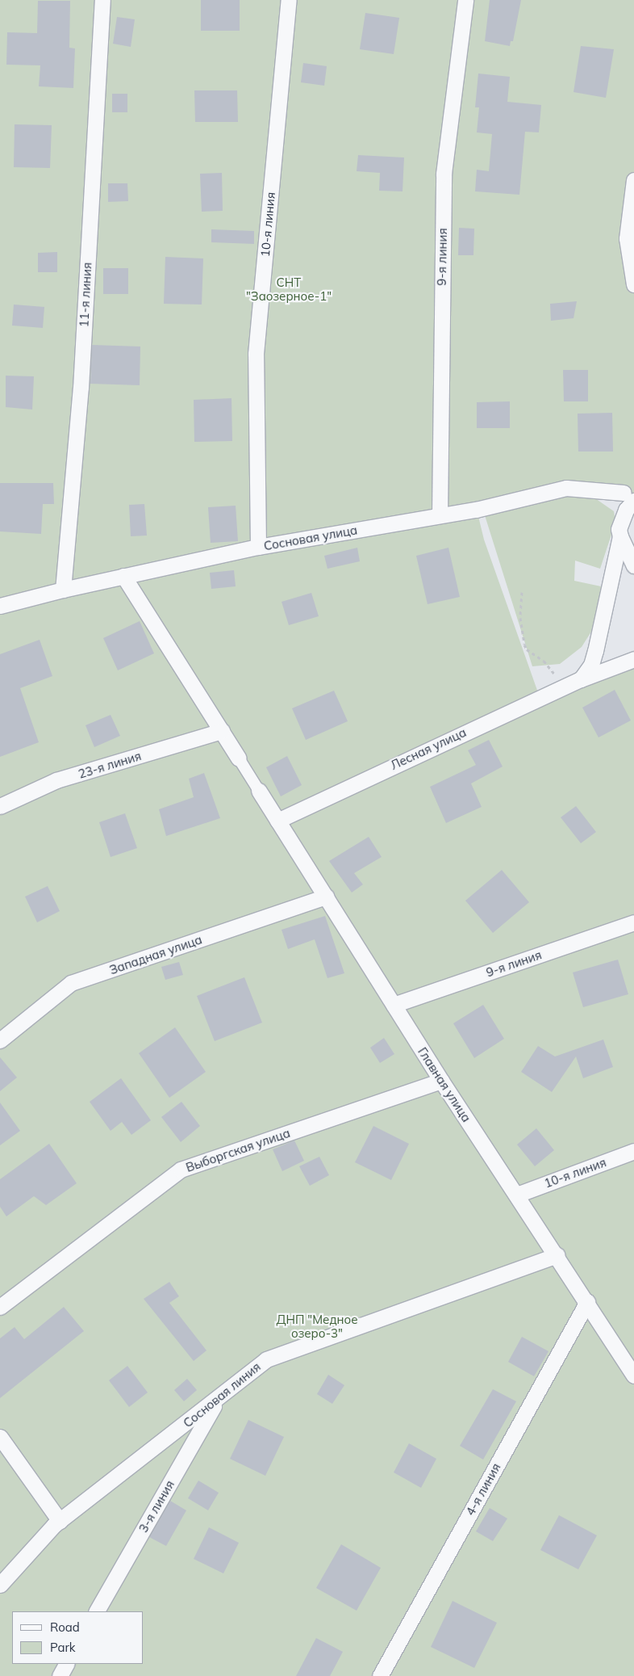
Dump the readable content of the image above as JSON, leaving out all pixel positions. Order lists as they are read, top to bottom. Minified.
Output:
{"streets":{"street":["10-я линия","9-я линия","11-я линия","Сосновая улица","Лесная улица","23-я линия","Западная улица","Главная улица","Выборгская улица","Сосновая линия","4-я линия","3-я линия"]},"crossings":[["10-я линия","Сосновая улица"],["10-я линия","Главная улица"],["9-я линия","Сосновая улица"],["9-я линия","Главная улица"],["11-я линия","Сосновая улица"],["Лесная улица","Главная улица"],["Западная улица","Главная улица"],["Главная улица","Выборгская улица"],["Главная улица","Сосновая линия"],["Главная улица","4-я линия"],["Сосновая линия","3-я линия"]],"parks":["СНТ \"Заозерное-1\"","ДНП \"Медное озеро-3\""],"legend":["Road","Park"]}
